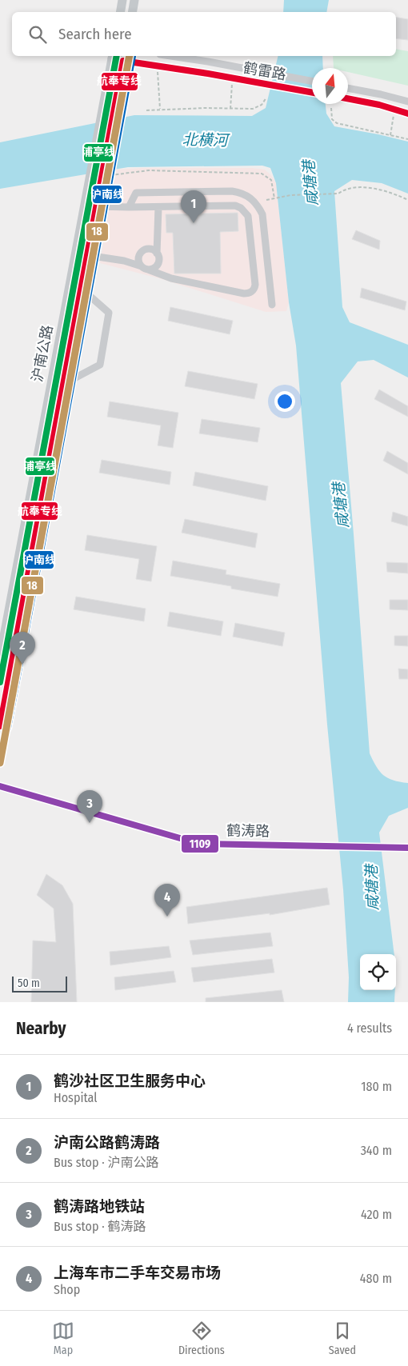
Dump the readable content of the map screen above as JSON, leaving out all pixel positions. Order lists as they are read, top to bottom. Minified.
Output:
{"streets":{"main road":["沪南公路"],"street":["鹤雷路","鹤涛路"]},"crossings":[["鹤雷路","沪南公路"]],"water":["北横河","咸塘港"],"lines":["transit line 18","transit line 沪南线","transit line 浦亭线","transit line 航奉专线","transit line 1109"],"scale_bar":"50 m","north":"top","page":{"search":"Search here","pins":["1","2","3","4"],"scale":"50 m","heading":["Nearby","4 results"],"list":[{"mark":"1","name":"鹤沙社区卫生服务中心","note":"Hospital","value":"180 m"},{"mark":"2","name":"沪南公路鹤涛路","note":"Bus stop · 沪南公路","value":"340 m"},{"mark":"3","name":"鹤涛路地铁站","note":"Bus stop · 鹤涛路","value":"420 m"},{"mark":"4","name":"上海车市二手车交易市场","note":"Shop","value":"480 m"}],"nav":["Map","Directions","Saved"]}}
